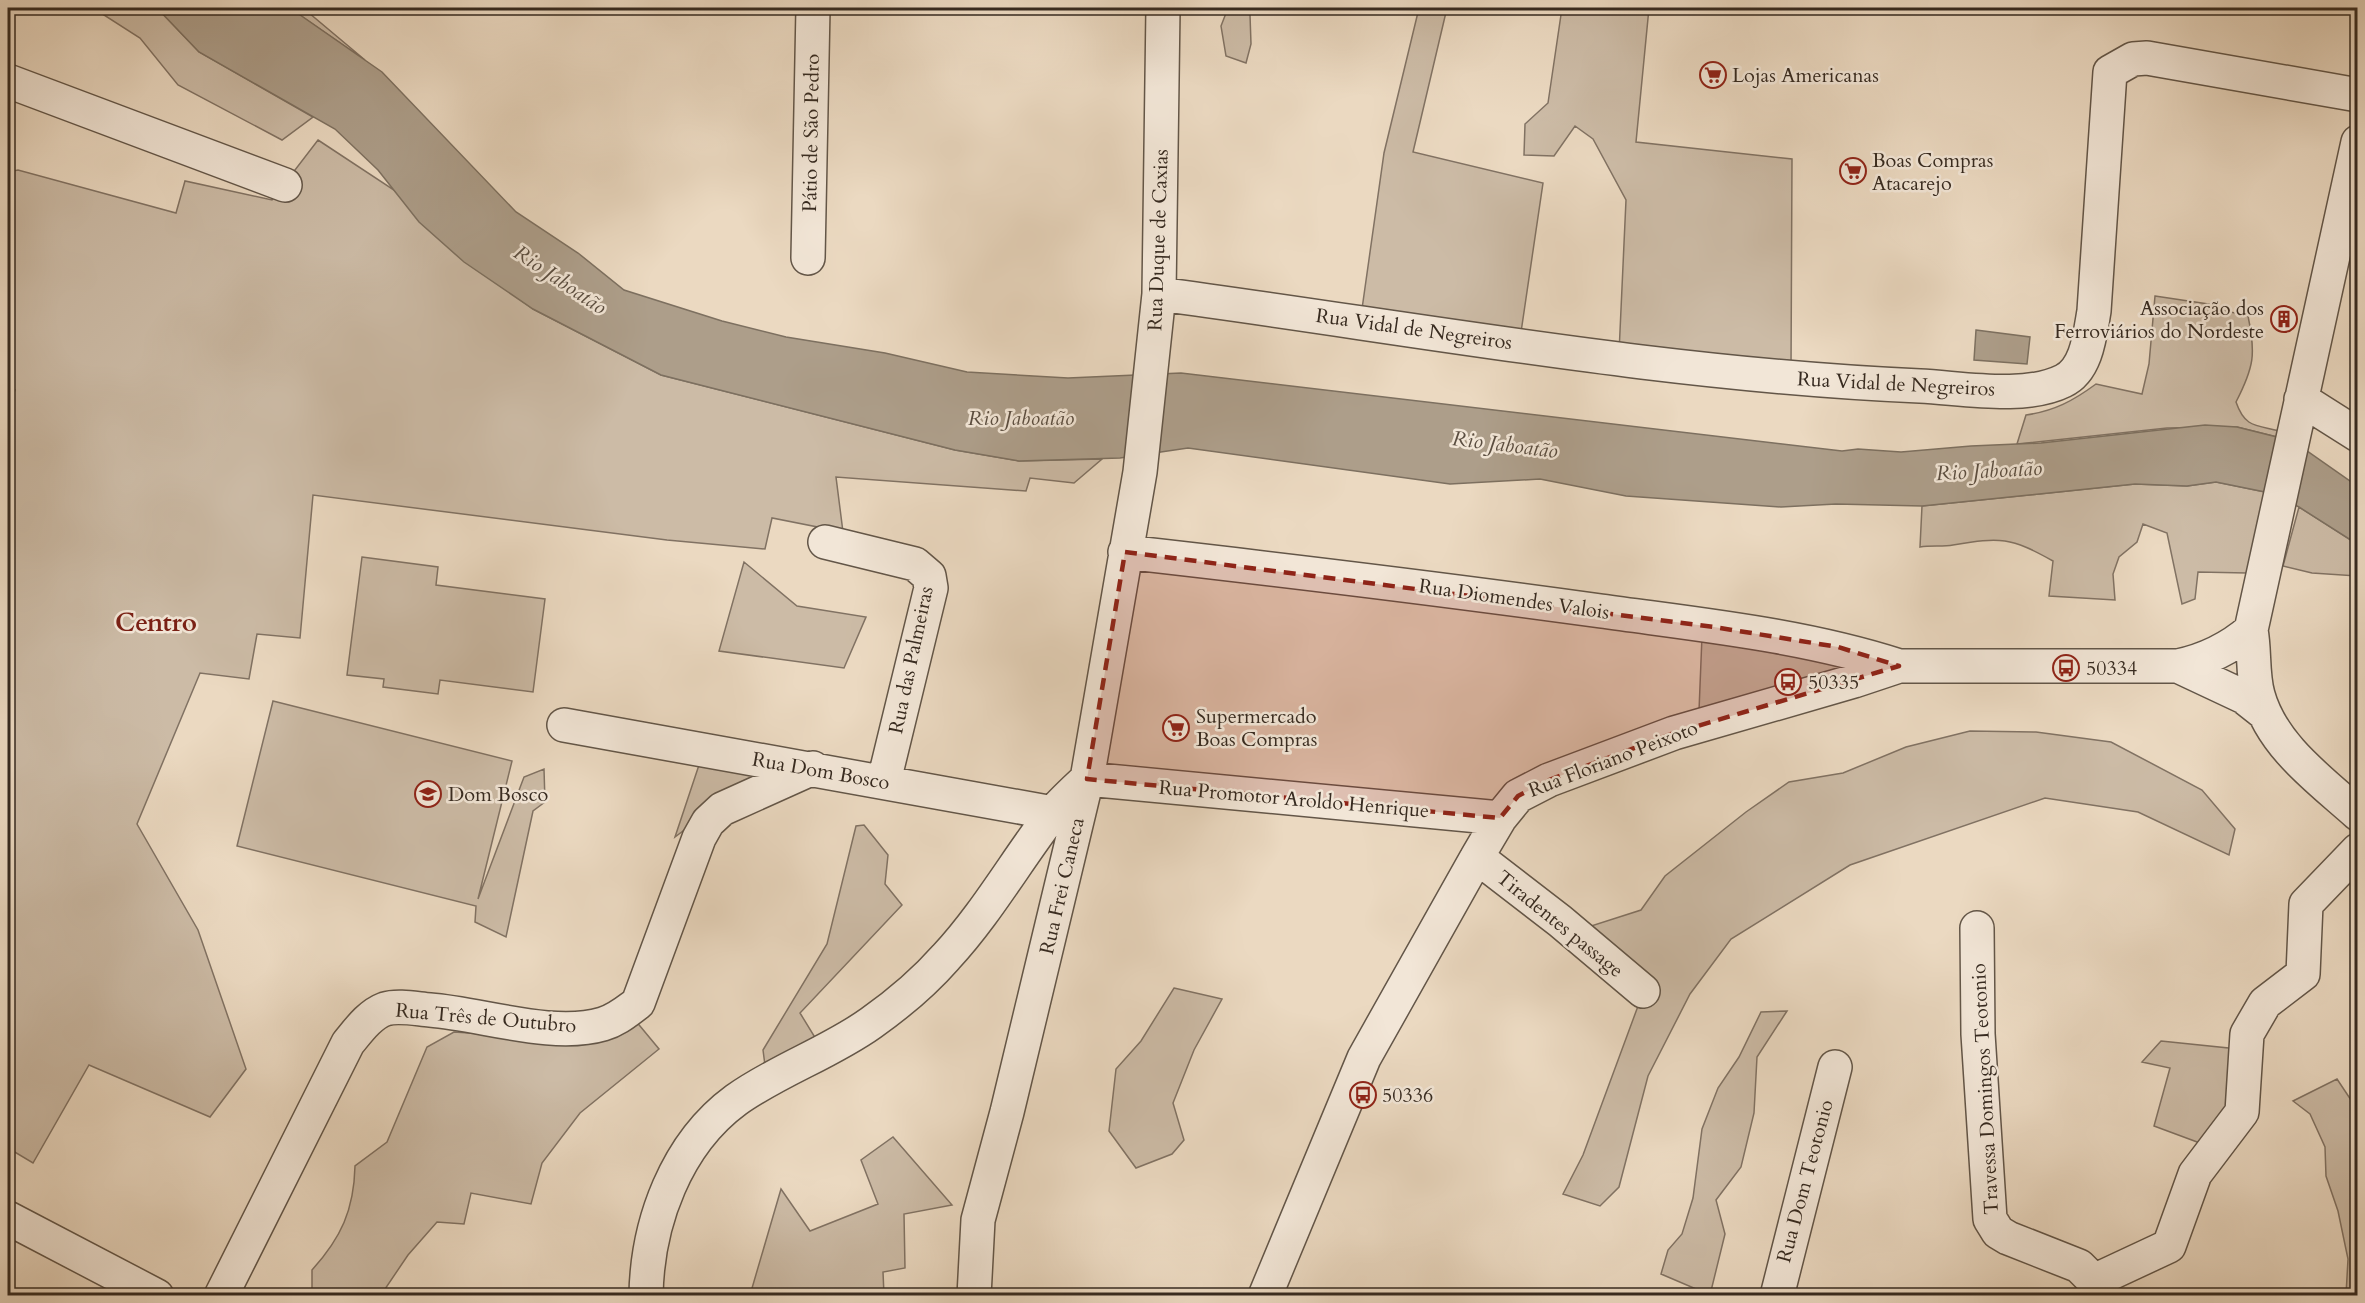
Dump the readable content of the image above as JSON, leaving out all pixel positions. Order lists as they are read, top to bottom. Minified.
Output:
{"streets":{"street":["Pátio de São Pedro","Rua Duque de Caxias","Rua Vidal de Negreiros","Rua Diomendes Valois","Rua das Palmeiras","Rua Floriano Peixoto","Rua Dom Bosco","Rua Promotor Aroldo Henrique","Rua Frei Caneca","Tiradentes passage","Rua Três de Outubro","Travessa Domingos Teotonio","Rua Dom Teotonio"]},"crossings":[["Rua Duque de Caxias","Rua Vidal de Negreiros"],["Rua Duque de Caxias","Rua Frei Caneca"],["Rua Diomendes Valois","Rua Floriano Peixoto"],["Rua Diomendes Valois","Rua Frei Caneca"],["Rua das Palmeiras","Rua Dom Bosco"],["Rua Floriano Peixoto","Rua Promotor Aroldo Henrique"],["Rua Floriano Peixoto","Tiradentes passage"],["Rua Dom Bosco","Rua Frei Caneca"],["Rua Dom Bosco","Rua Três de Outubro"],["Rua Promotor Aroldo Henrique","Rua Frei Caneca"]],"districts":["Centro"],"water":["Rio Jaboatão"],"places":{"supermarket":["Lojas Americanas","Boas Compras Atacarejo","Supermercado Boas Compras"],"building":["Associação dos Ferroviários do Nordeste"],"bus stop":["50334","50335","50336"],"school or university":["Dom Bosco"]}}
